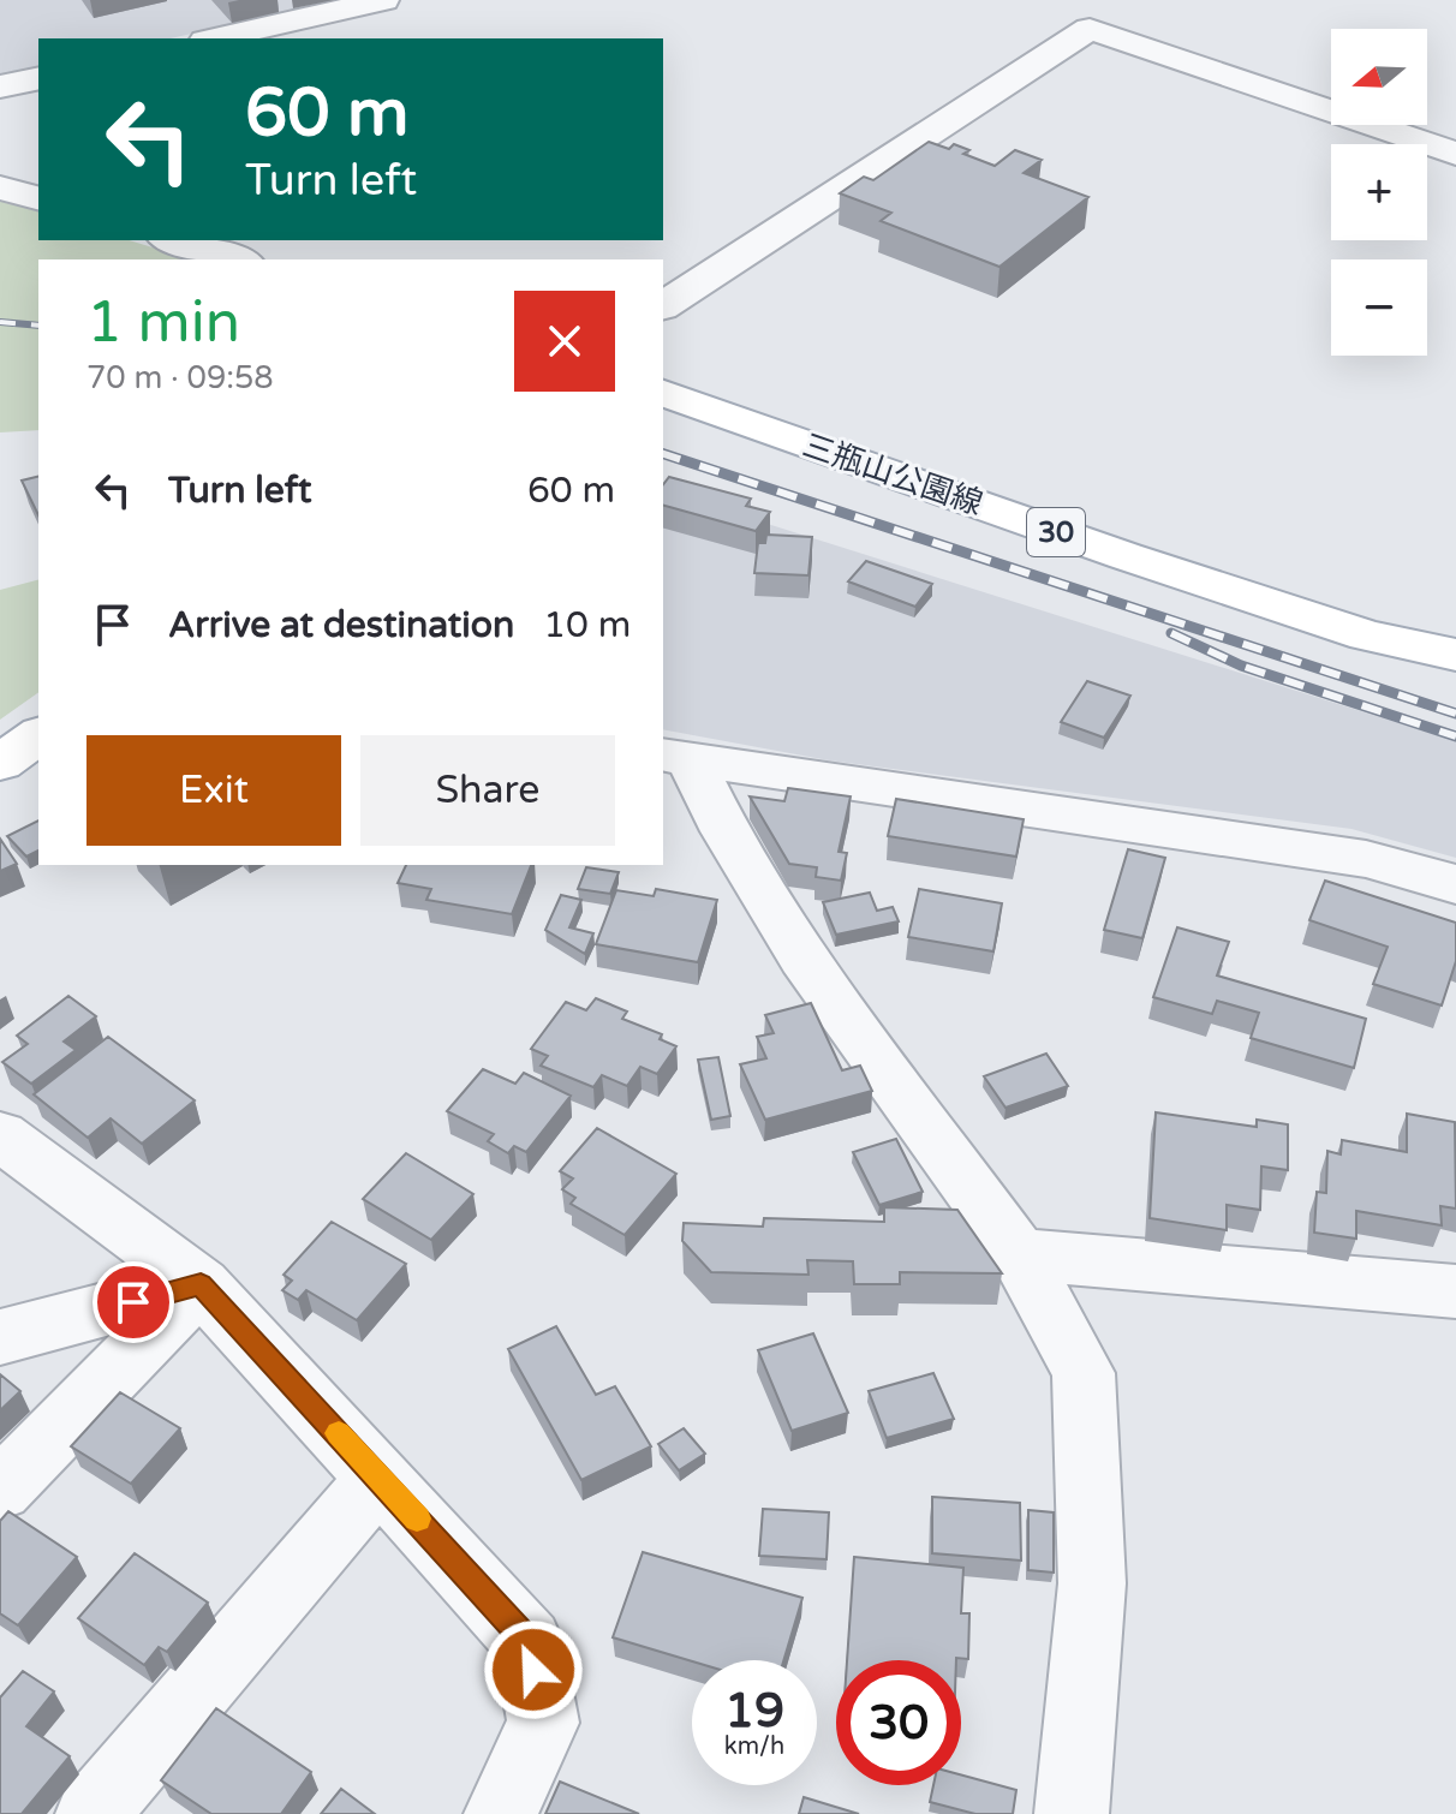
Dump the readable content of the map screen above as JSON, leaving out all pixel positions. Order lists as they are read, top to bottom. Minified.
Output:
{"streets":{"main road":["三瓶山公園線","30"]},"north":"left","page":{"map_buttons":["+","−"],"turn":["60 m","Turn left"],"heading":["1 min","70 m · 09:58"],"list":[{"name":"Turn left","value":"60 m"},{"name":"Arrive at destination","value":"10 m"}],"buttons":["Exit","Share"],"speed":"19 km/h","limit":"30"}}
